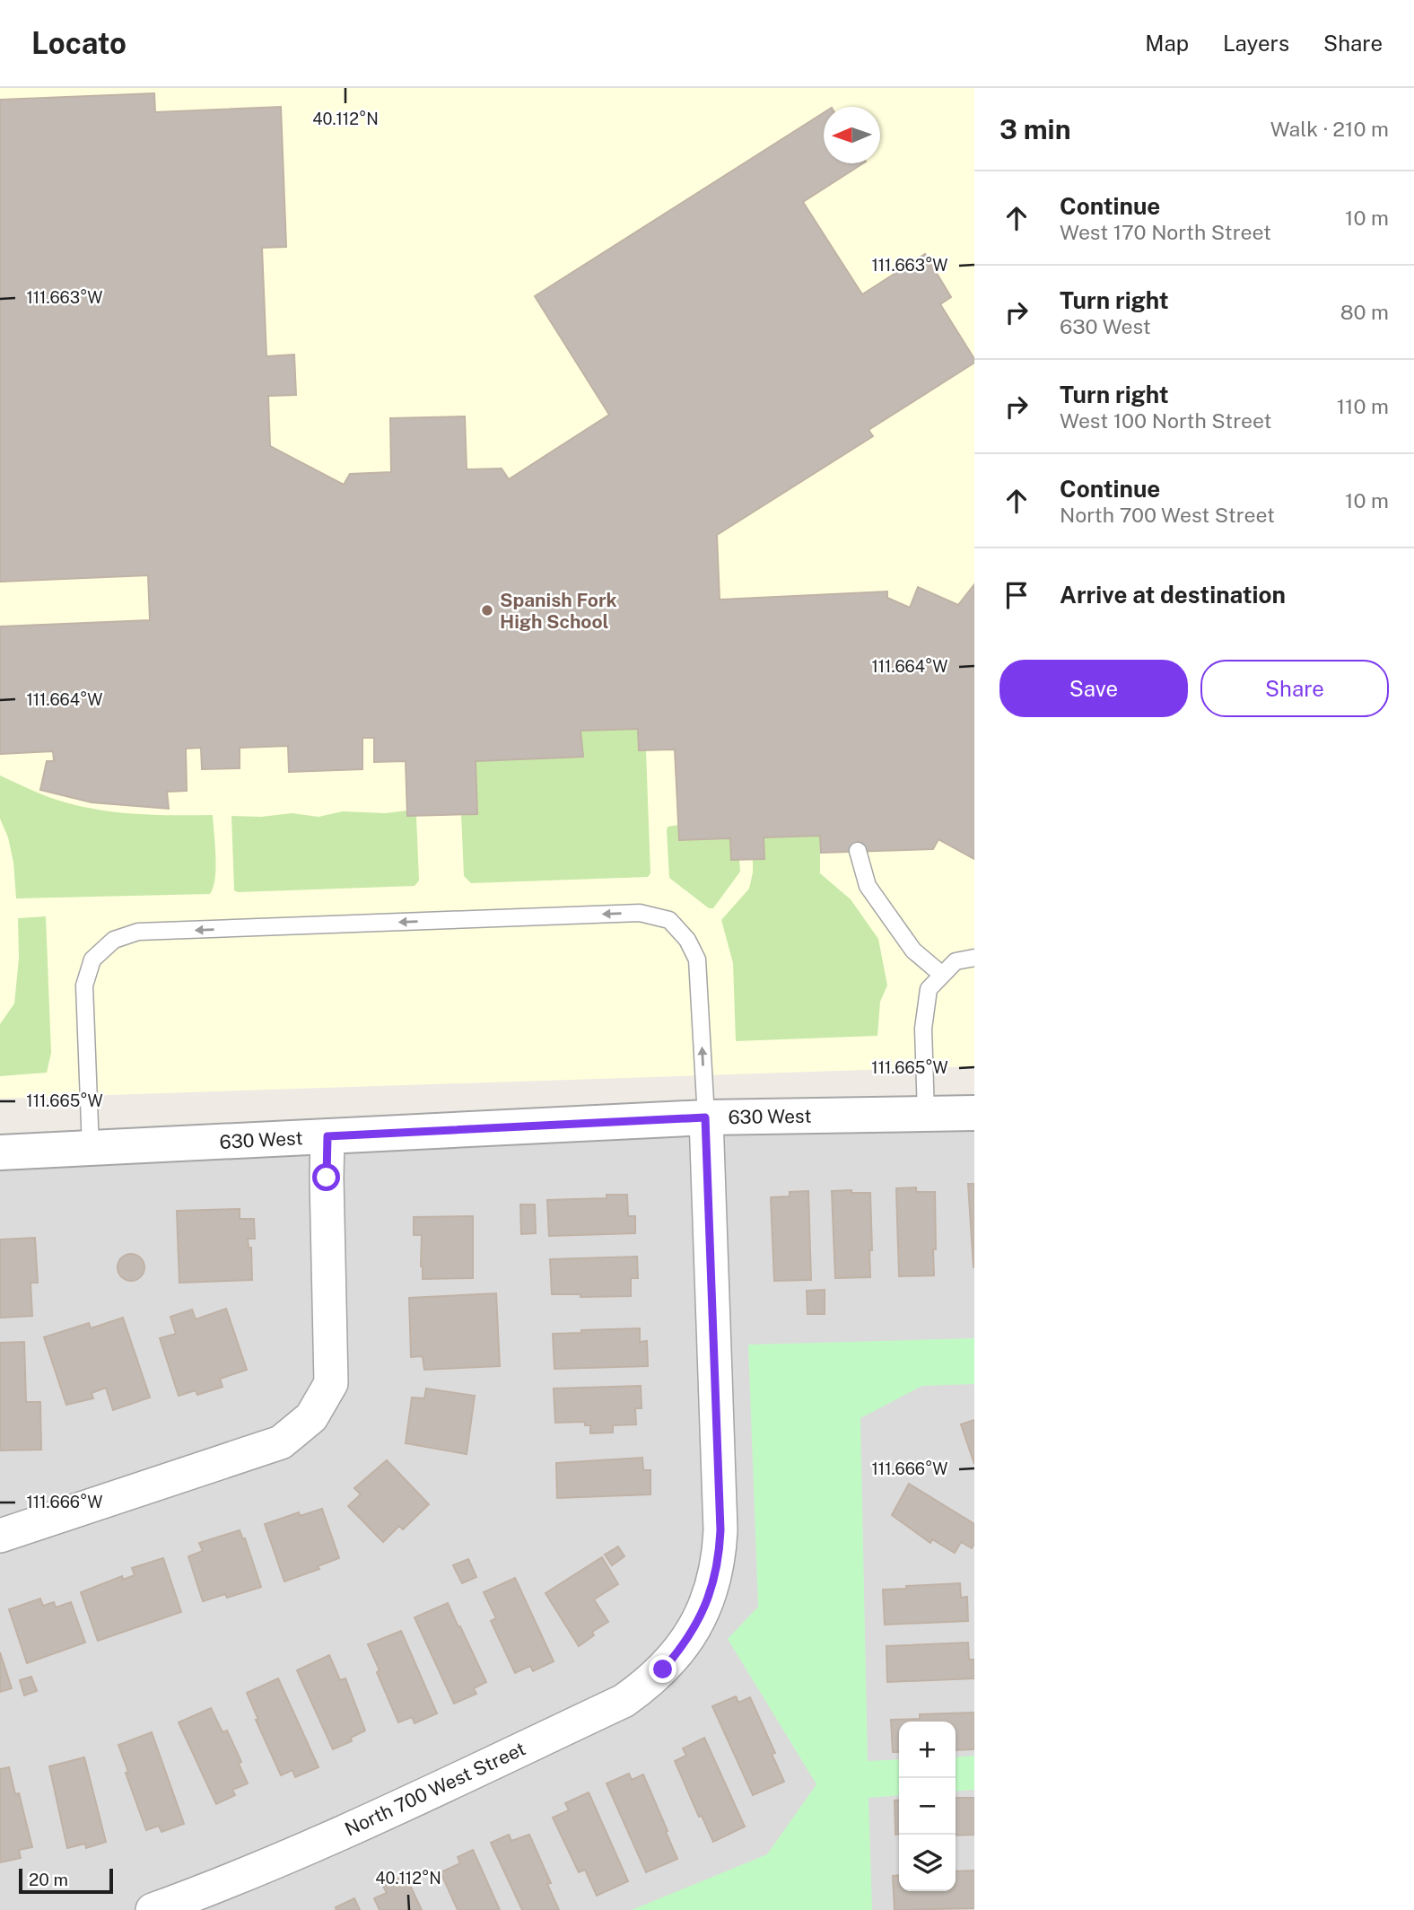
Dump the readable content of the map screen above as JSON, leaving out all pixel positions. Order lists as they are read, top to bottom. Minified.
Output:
{"streets":{"street":["630 West","North 700 West Street"]},"crossings":[["630 West","North 700 West Street"]],"places":["Spanish Fork High School"],"scale_bar":"20 m","north":"left","page":{"header":"Locato","nav":["Map","Layers","Share"],"heading":["3 min","Walk · 210 m"],"list":[["Continue","West 170 North Street","10 m"],["Turn right","630 West","80 m"],["Turn right","West 100 North Street","110 m"],["Continue","North 700 West Street","10 m"],"Arrive at destination"],"buttons":["Save","Share"],"map_buttons":["+","−"],"scale":"20 m"},"coordinates":["40.112°N","111.663°W","111.664°W","111.665°W","111.666°W"]}
